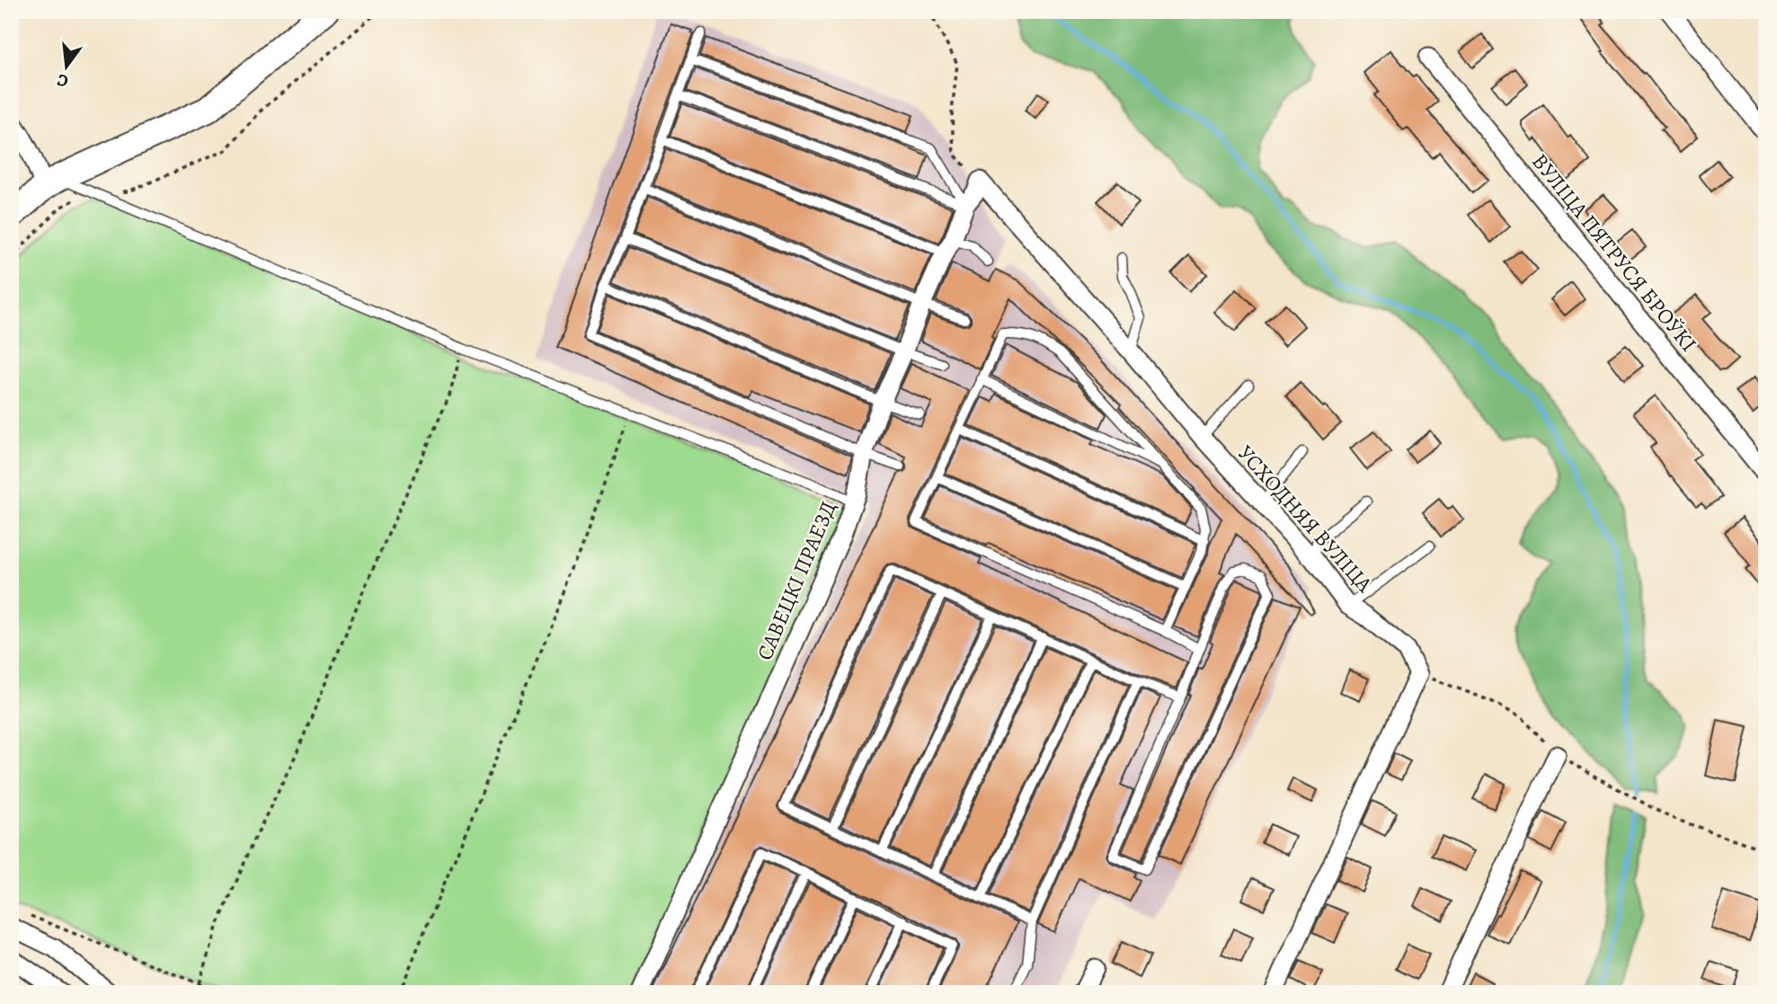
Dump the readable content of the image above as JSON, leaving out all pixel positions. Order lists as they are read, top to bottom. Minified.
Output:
{"streets":{"street":["ВУЛІЦА ПЯТРУСЯ БРОЎКІ","УСХОДНЯЯ ВУЛІЦА","САВЕЦКІ ПРАЕЗД"]},"crossings":[["УСХОДНЯЯ ВУЛІЦА","САВЕЦКІ ПРАЕЗД"]],"north":"bottom"}
